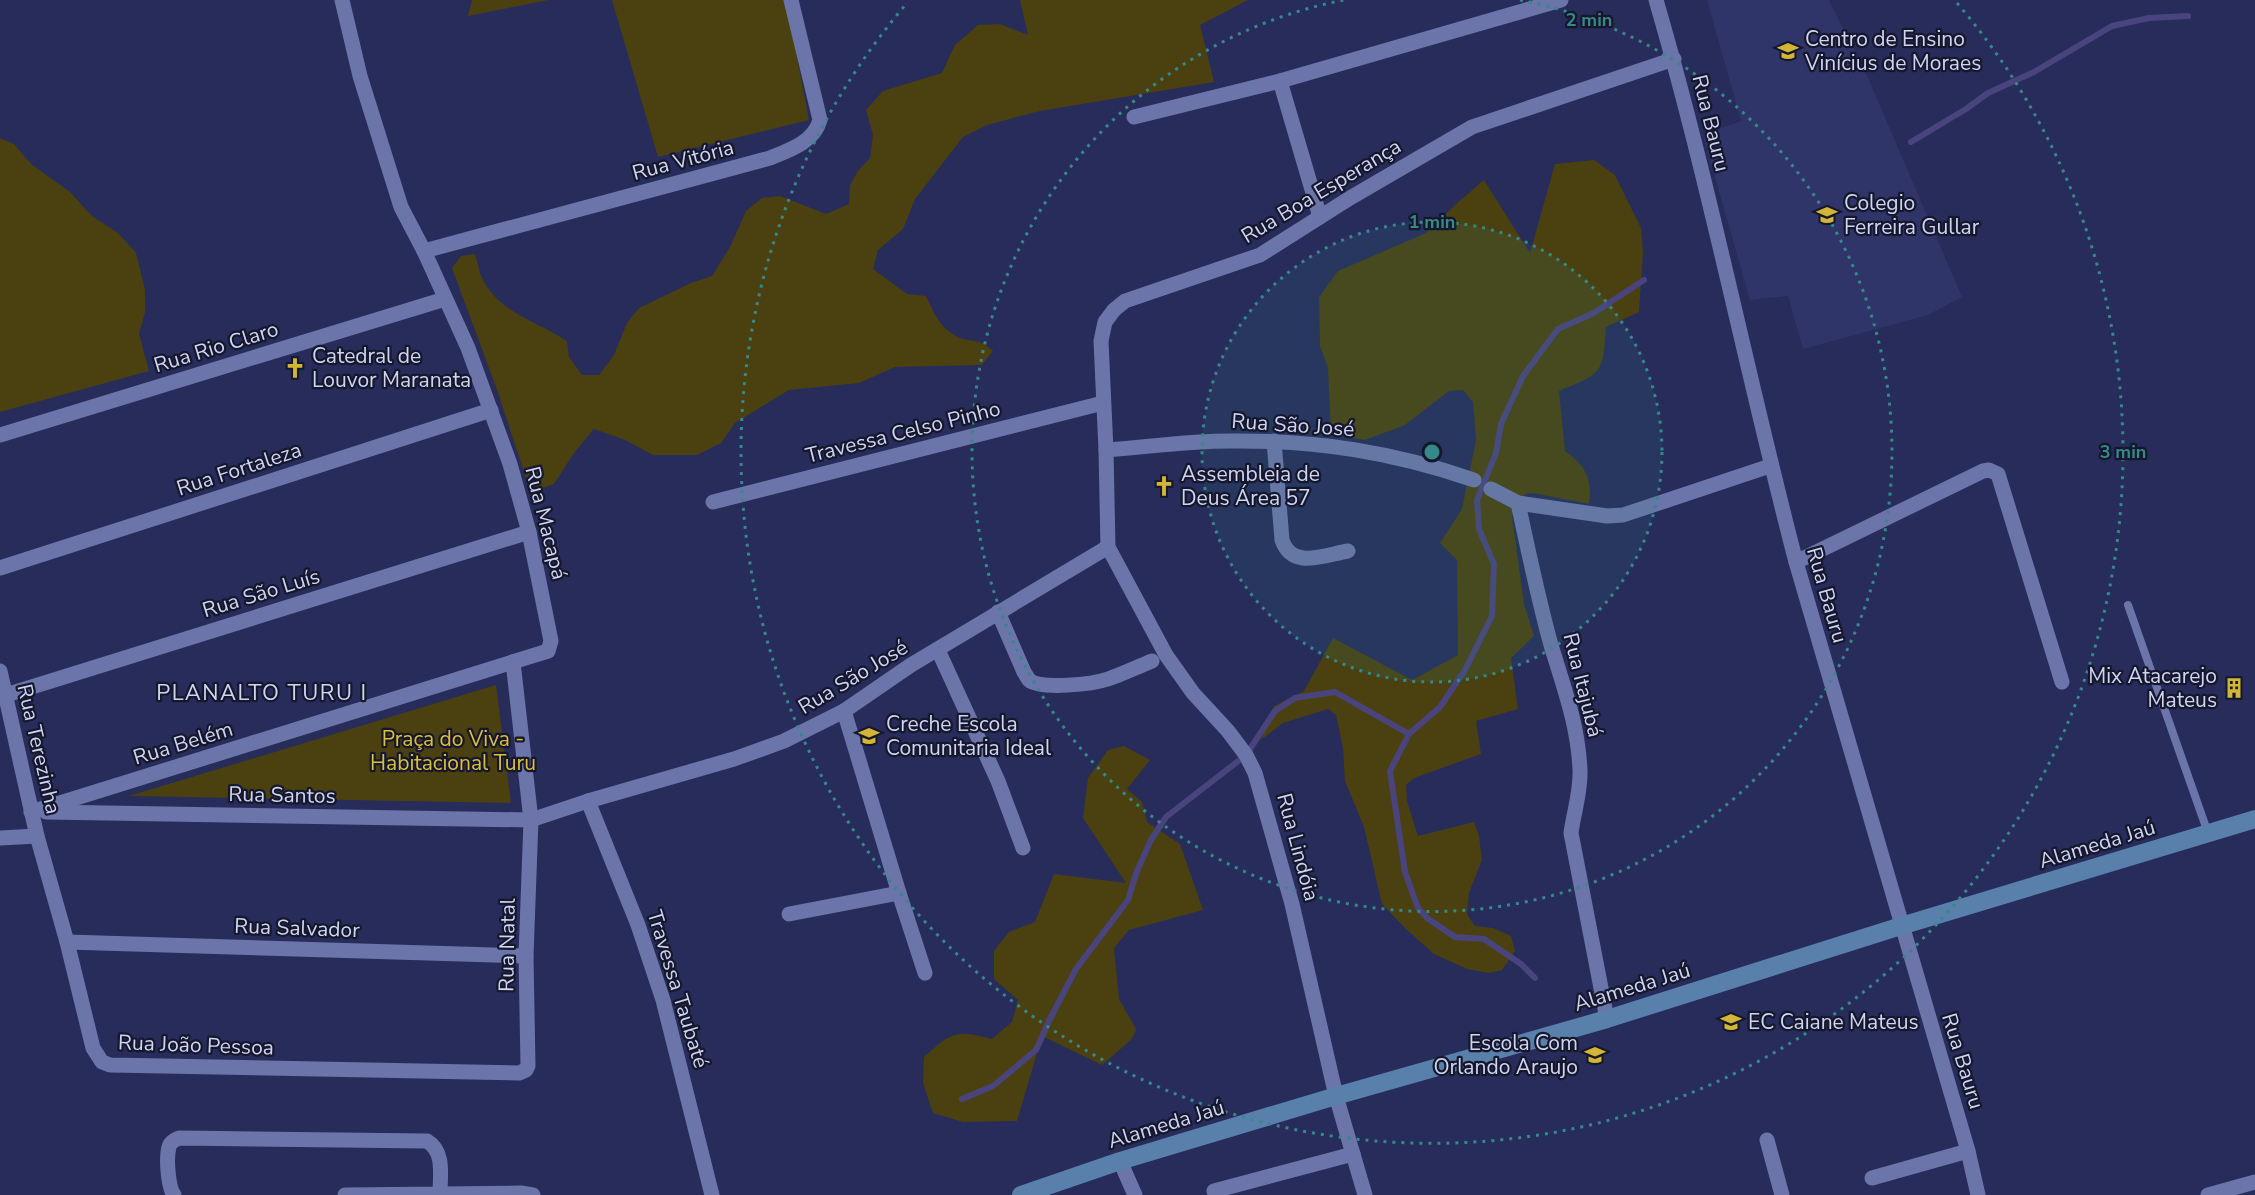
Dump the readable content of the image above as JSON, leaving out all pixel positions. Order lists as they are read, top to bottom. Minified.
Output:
{"streets":{"main road":["Alameda Jaú"],"street":["Rua Bauru","Rua Vitória","Rua Boa Esperança","Rua Rio Claro","Rua São José","Travessa Celso Pinho","Rua Fortaleza","Rua Macapá","Rua São Luís","Rua Itajubá","Rua Belém","Rua Terezinha","Rua Santos","Rua Lindóia","Rua Salvador","Rua Natal","Travessa Taubaté","Rua João Pessoa"]},"crossings":[["Rua Bauru","Rua Boa Esperança"],["Rua Bauru","Alameda Jaú"],["Rua Boa Esperança","Rua São José"],["Rua Boa Esperança","Travessa Celso Pinho"],["Rua Boa Esperança","Rua Lindóia"],["Rua São José","Rua Santos"],["Rua São José","Rua Lindóia"],["Rua São José","Rua Natal"],["Rua São José","Travessa Taubaté"],["Rua Fortaleza","Rua Macapá"],["Rua Macapá","Rua São Luís"],["Rua Macapá","Rua Belém"],["Rua São Luís","Rua Terezinha"],["Rua Itajubá","Alameda Jaú"],["Rua Belém","Rua Terezinha"],["Rua Belém","Rua Santos"],["Rua Terezinha","Rua Santos"],["Rua Terezinha","Rua João Pessoa"],["Rua Santos","Rua Natal"],["Alameda Jaú","Rua Lindóia"],["Rua Salvador","Rua Natal"],["Rua Salvador","Rua João Pessoa"],["Rua Natal","Rua João Pessoa"]],"districts":["PLANALTO TURU I"],"parks":["Praça do Viva - Habitacional Turu"],"places":{"school or university":["Centro de Ensino Vinícius de Moraes","Colegio Ferreira Gullar","Creche Escola Comunitaria Ideal","EC Caiane Mateus","Escola Com Orlando Araujo"],"church":["Catedral de Louvor Maranata","Assembleia de Deus Área 57"],"building":["Mix Atacarejo Mateus"]},"rings":["2 min","1 min","3 min"]}
